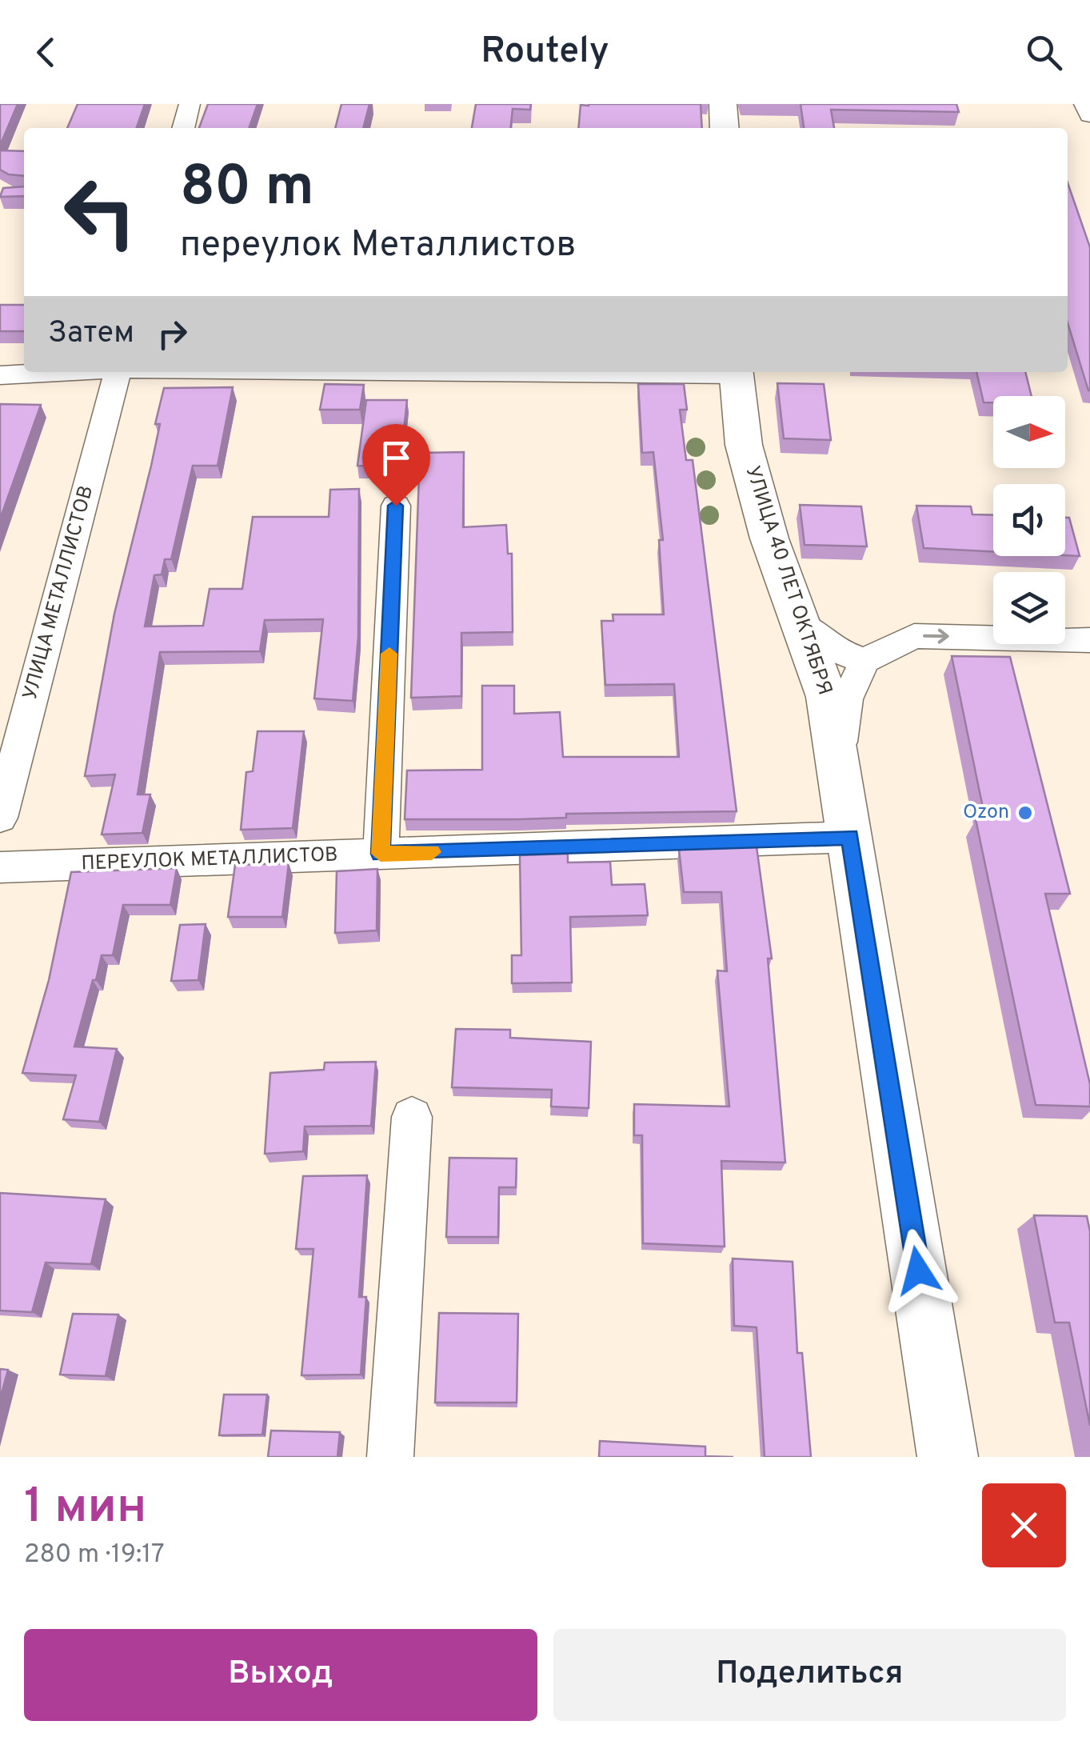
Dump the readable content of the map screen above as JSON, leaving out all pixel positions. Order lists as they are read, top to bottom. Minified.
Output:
{"streets":{"street":["УЛИЦА 40 ЛЕТ ОКТЯБРЯ","УЛИЦА МЕТАЛЛИСТОВ","ПЕРЕУЛОК МЕТАЛЛИСТОВ"]},"crossings":[["УЛИЦА 40 ЛЕТ ОКТЯБРЯ","ПЕРЕУЛОК МЕТАЛЛИСТОВ"]],"places":["Ozon"],"north":"right","page":{"header":"Routely","turn":["80 m","переулок Металлистов"],"then":"Затем","heading":["1 мин","280 m · 19:17"],"buttons":["Выход","Поделиться"]}}
